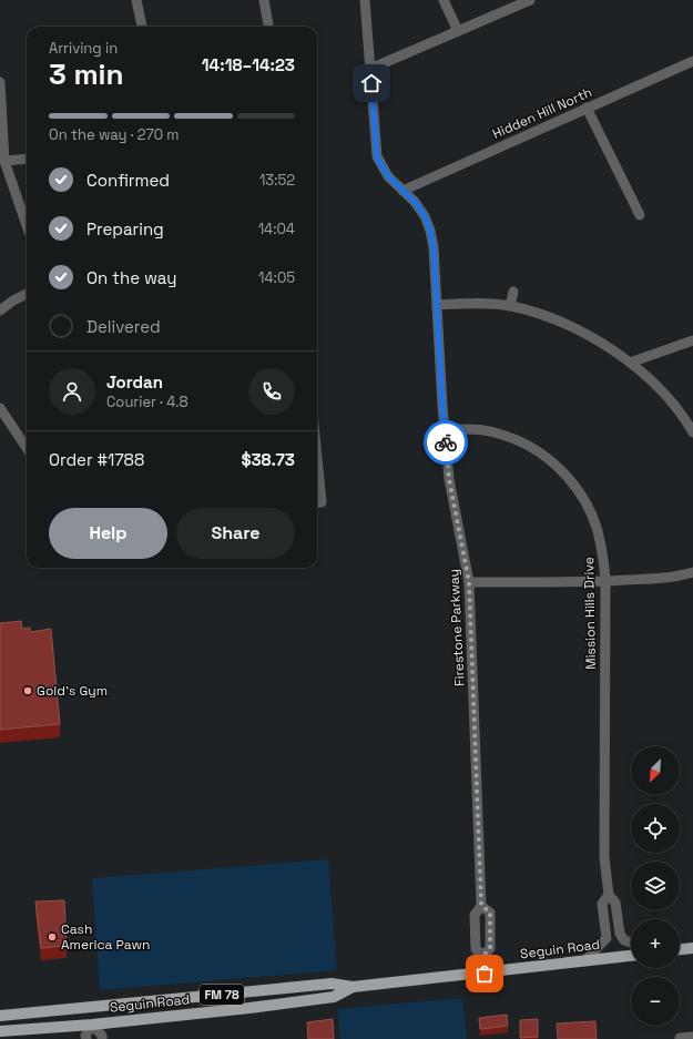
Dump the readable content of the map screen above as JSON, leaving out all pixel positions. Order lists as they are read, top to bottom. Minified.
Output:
{"streets":{"main road":["Seguin Road","FM 78"],"street":["Hidden Hill North","Mission Hills Drive","Firestone Parkway"]},"crossings":[["Hidden Hill North","Firestone Parkway"],["Mission Hills Drive","Firestone Parkway"],["Mission Hills Drive","Seguin Road"],["Firestone Parkway","Seguin Road"]],"places":["Gold's Gym","Cash America Pawn"],"north":"bottom left","page":{"heading":["3 min","Arriving in","14:18–14:23"],"panel":["Jordan","Courier · 4.8","Order #1788","$38.73"],"bar":"On the way · 270 m","list":[["Confirmed","13:52"],["Preparing","14:04"],["On the way","14:05"],"Delivered"],"buttons":["Help","Share"],"map_buttons":["+","−"]}}
